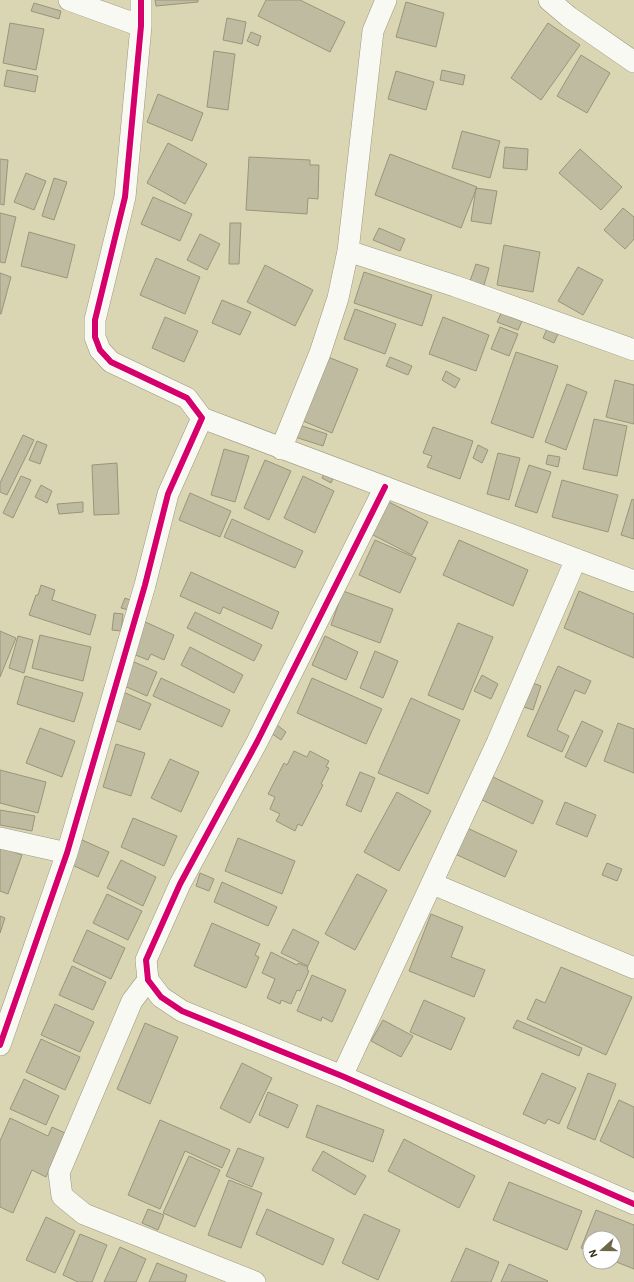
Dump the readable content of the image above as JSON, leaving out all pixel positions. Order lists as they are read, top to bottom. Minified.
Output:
{"north":"left"}
